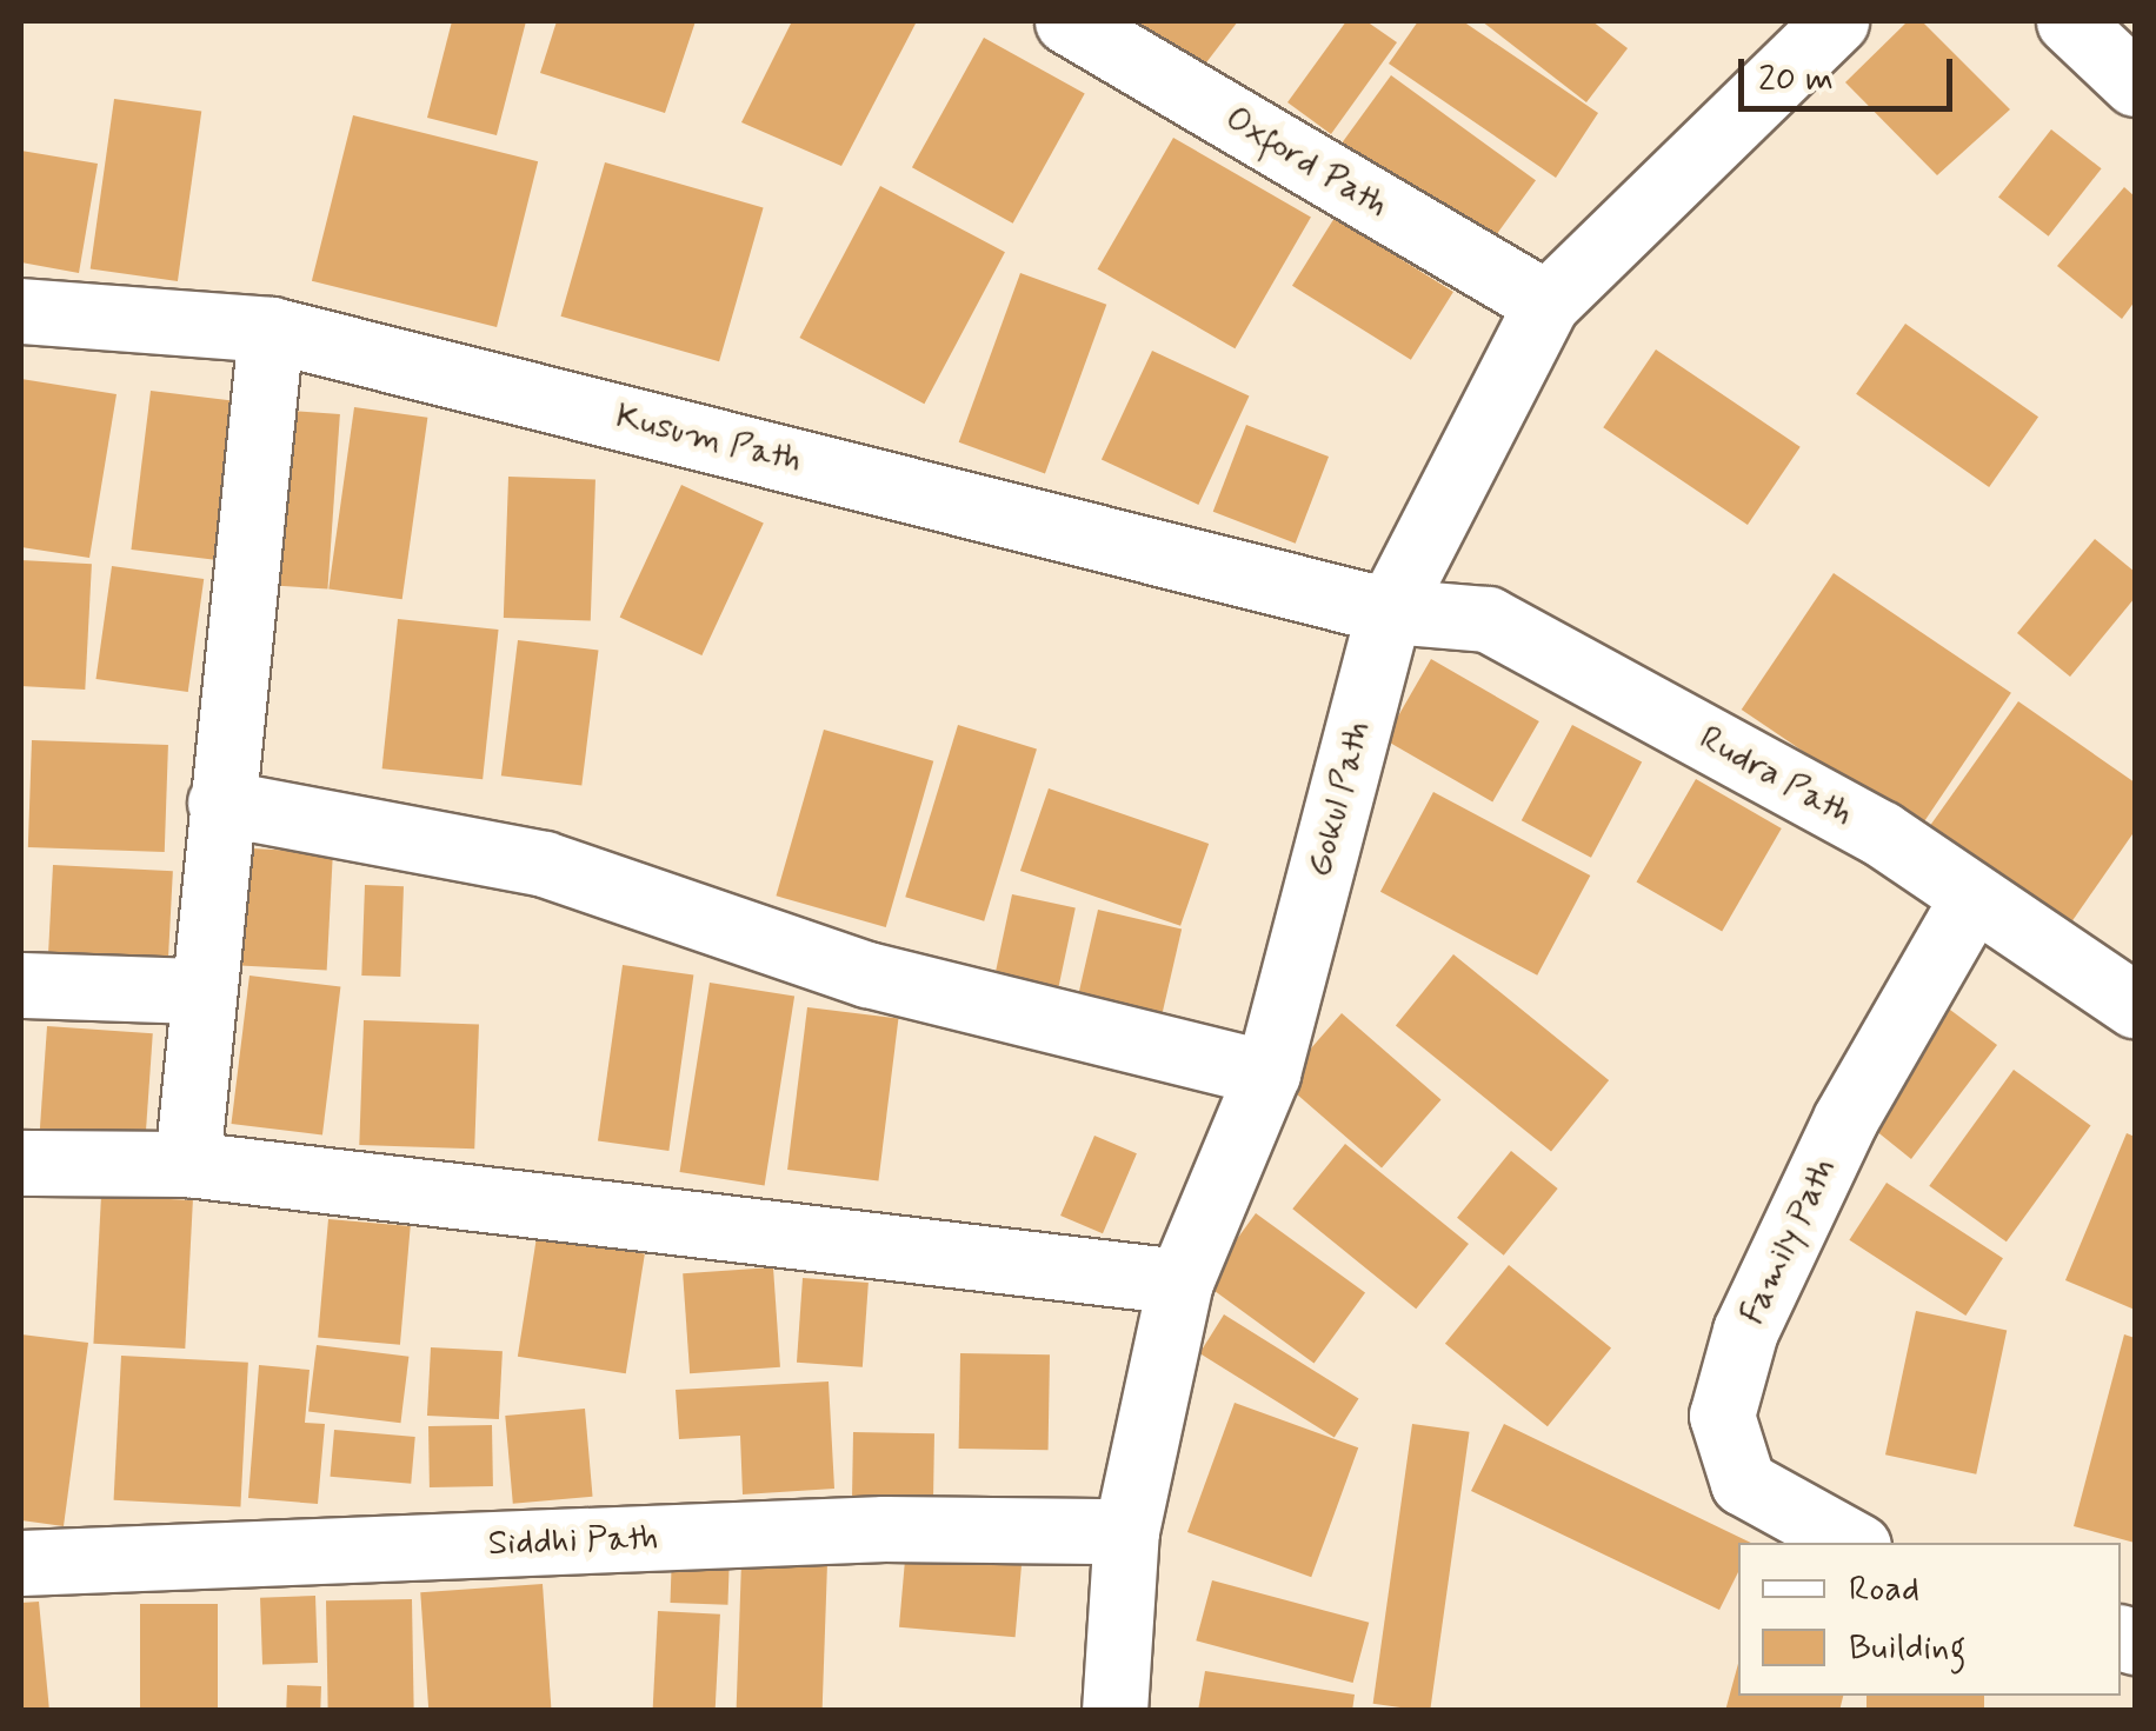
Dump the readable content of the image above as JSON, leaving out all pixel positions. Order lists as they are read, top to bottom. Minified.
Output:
{"streets":{"street":["Oxford Path","Kusum Path","Rudra Path","Gokul Path","Family Path","Siddhi Path"]},"crossings":[["Oxford Path","Gokul Path"],["Kusum Path","Rudra Path"],["Kusum Path","Gokul Path"],["Rudra Path","Gokul Path"],["Rudra Path","Family Path"],["Gokul Path","Siddhi Path"]],"legend":["Road","Building"],"scale_bar":"20 m"}
